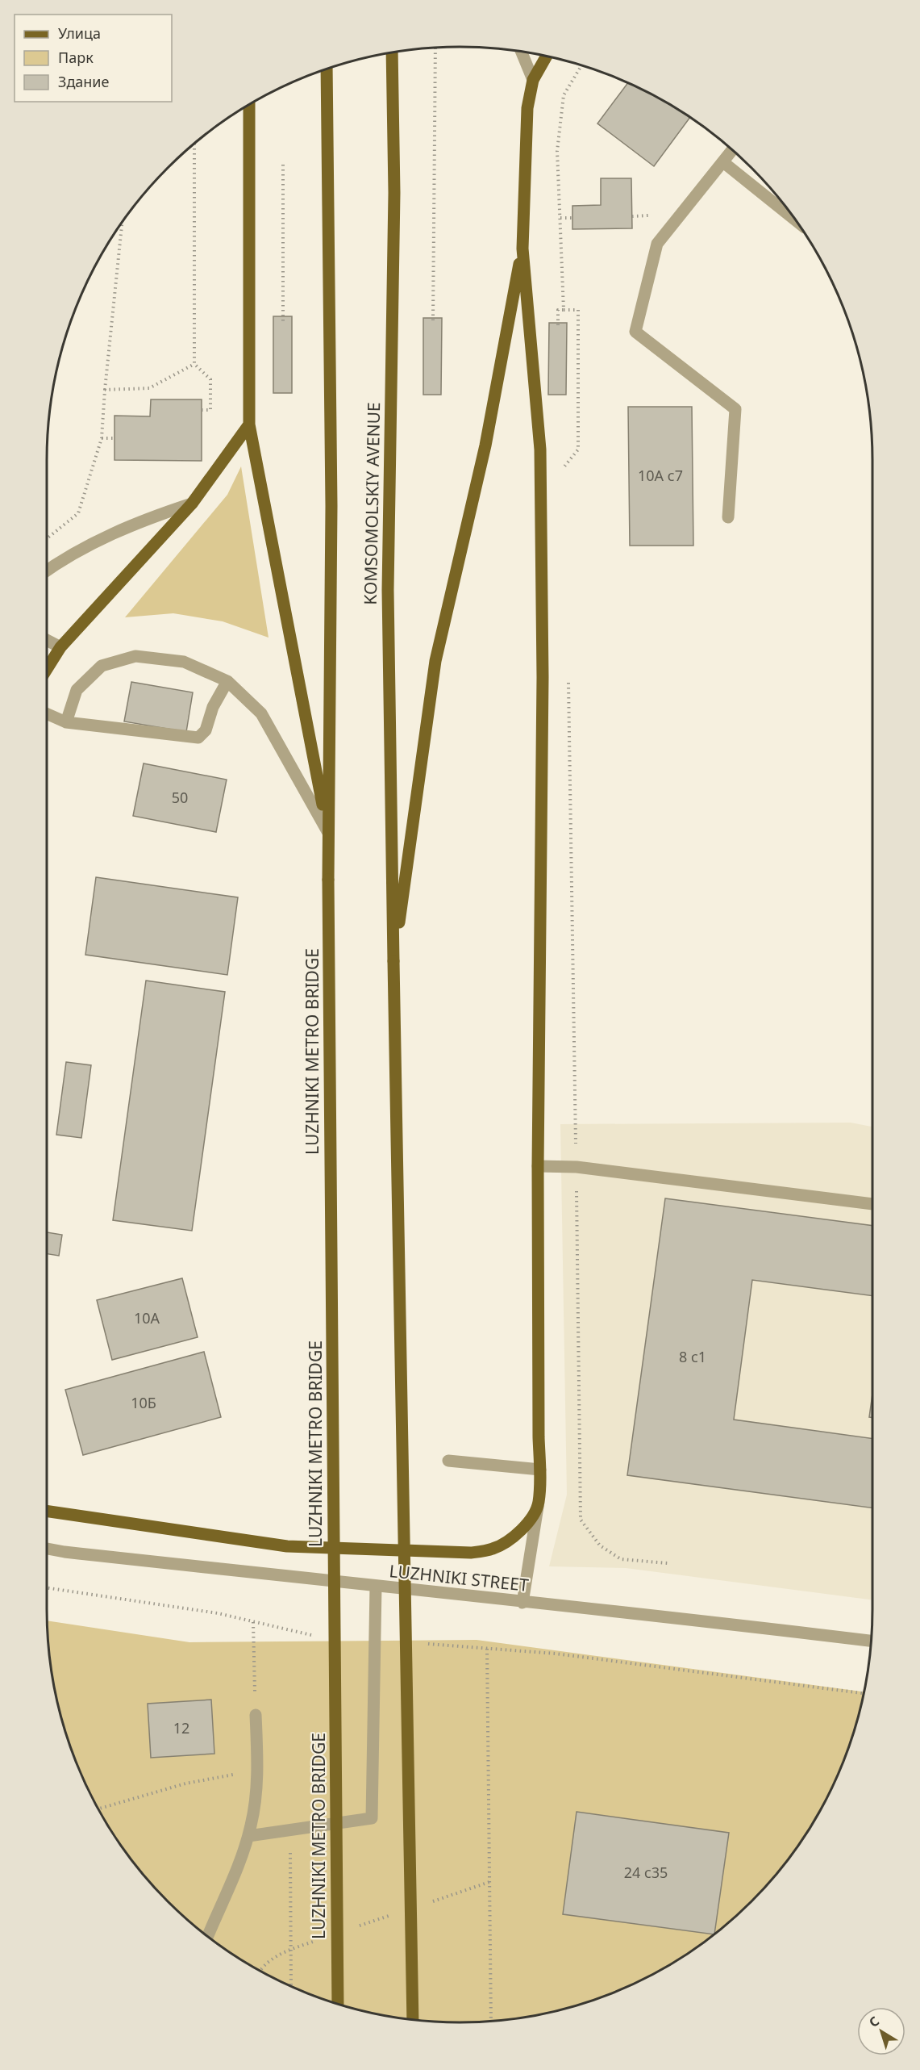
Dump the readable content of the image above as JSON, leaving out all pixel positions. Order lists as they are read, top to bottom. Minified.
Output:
{"streets":{"main road":["KOMSOMOLSKIY AVENUE","LUZHNIKI METRO BRIDGE"],"street":["LUZHNIKI STREET"]},"house_numbers":["10А с7","50","10А","8 с1","10Б","12","24 с35"],"legend":["Улица","Парк","Здание"],"north":"top left"}
